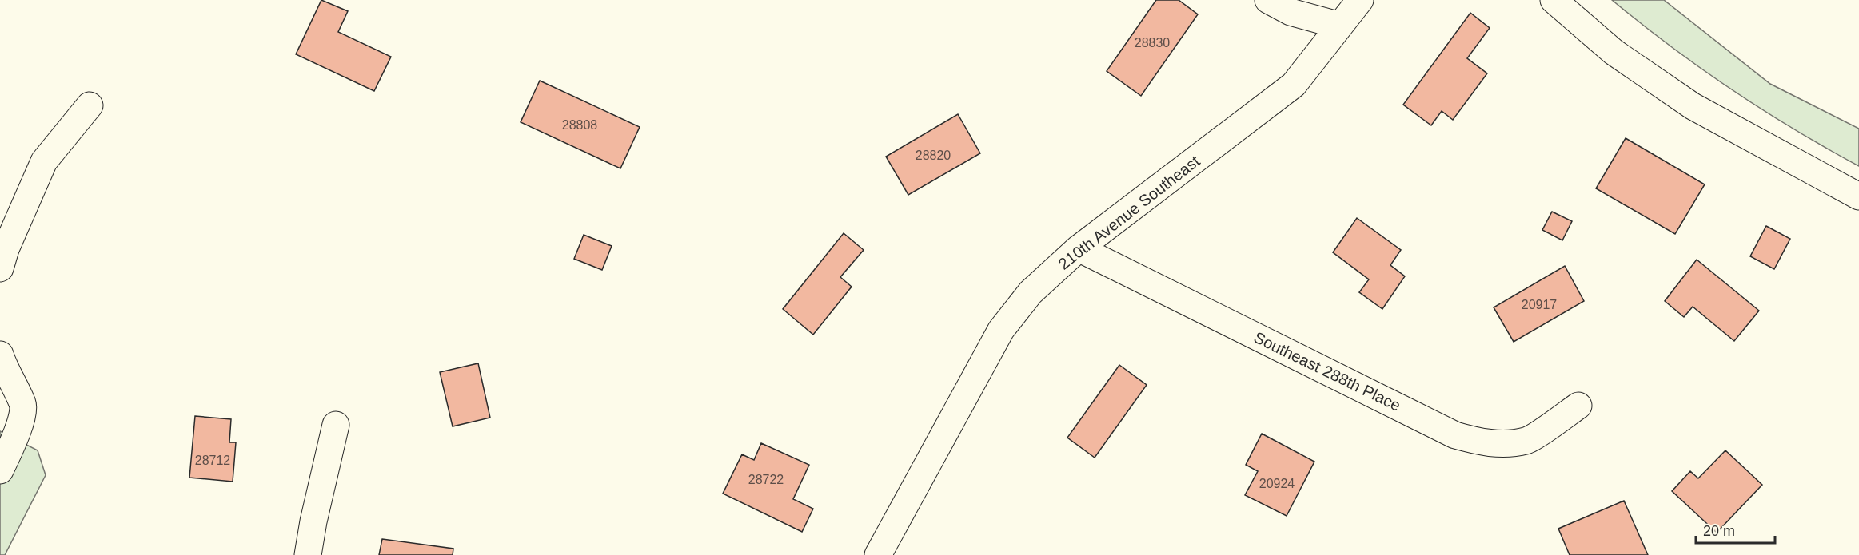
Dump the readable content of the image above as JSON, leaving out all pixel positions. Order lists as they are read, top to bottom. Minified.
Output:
{"streets":{"street":["210th Avenue Southeast","Southeast 288th Place"]},"crossings":[["210th Avenue Southeast","Southeast 288th Place"]],"house_numbers":["28830","28808","28820","20917","28712","28722","20924"],"scale_bar":"20 m"}
